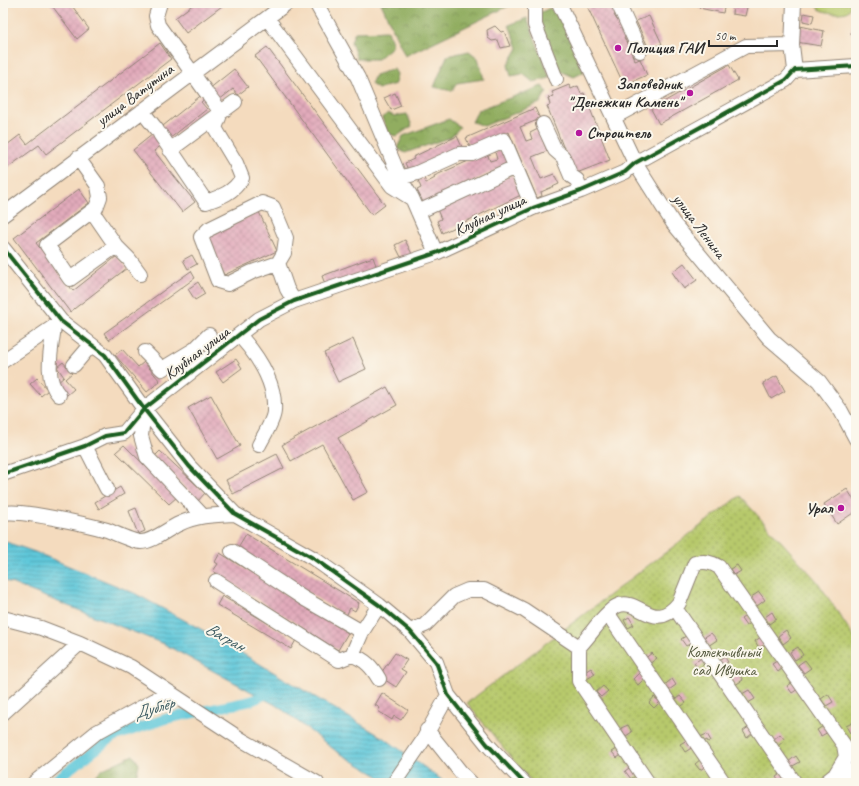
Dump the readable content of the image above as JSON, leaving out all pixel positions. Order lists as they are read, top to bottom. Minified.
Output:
{"streets":{"street":["улица Ватутина","Клубная улица","улица Ленина"]},"crossings":[["Клубная улица","улица Ленина"]],"water":["Вагран","Дублёр"],"parks":["Коллективный сад Ивушка"],"places":["Полиция ГАИ","Заповедник \"Денежкин Камень\"","Строитель","Урал"],"scale_bar":"50 m"}
